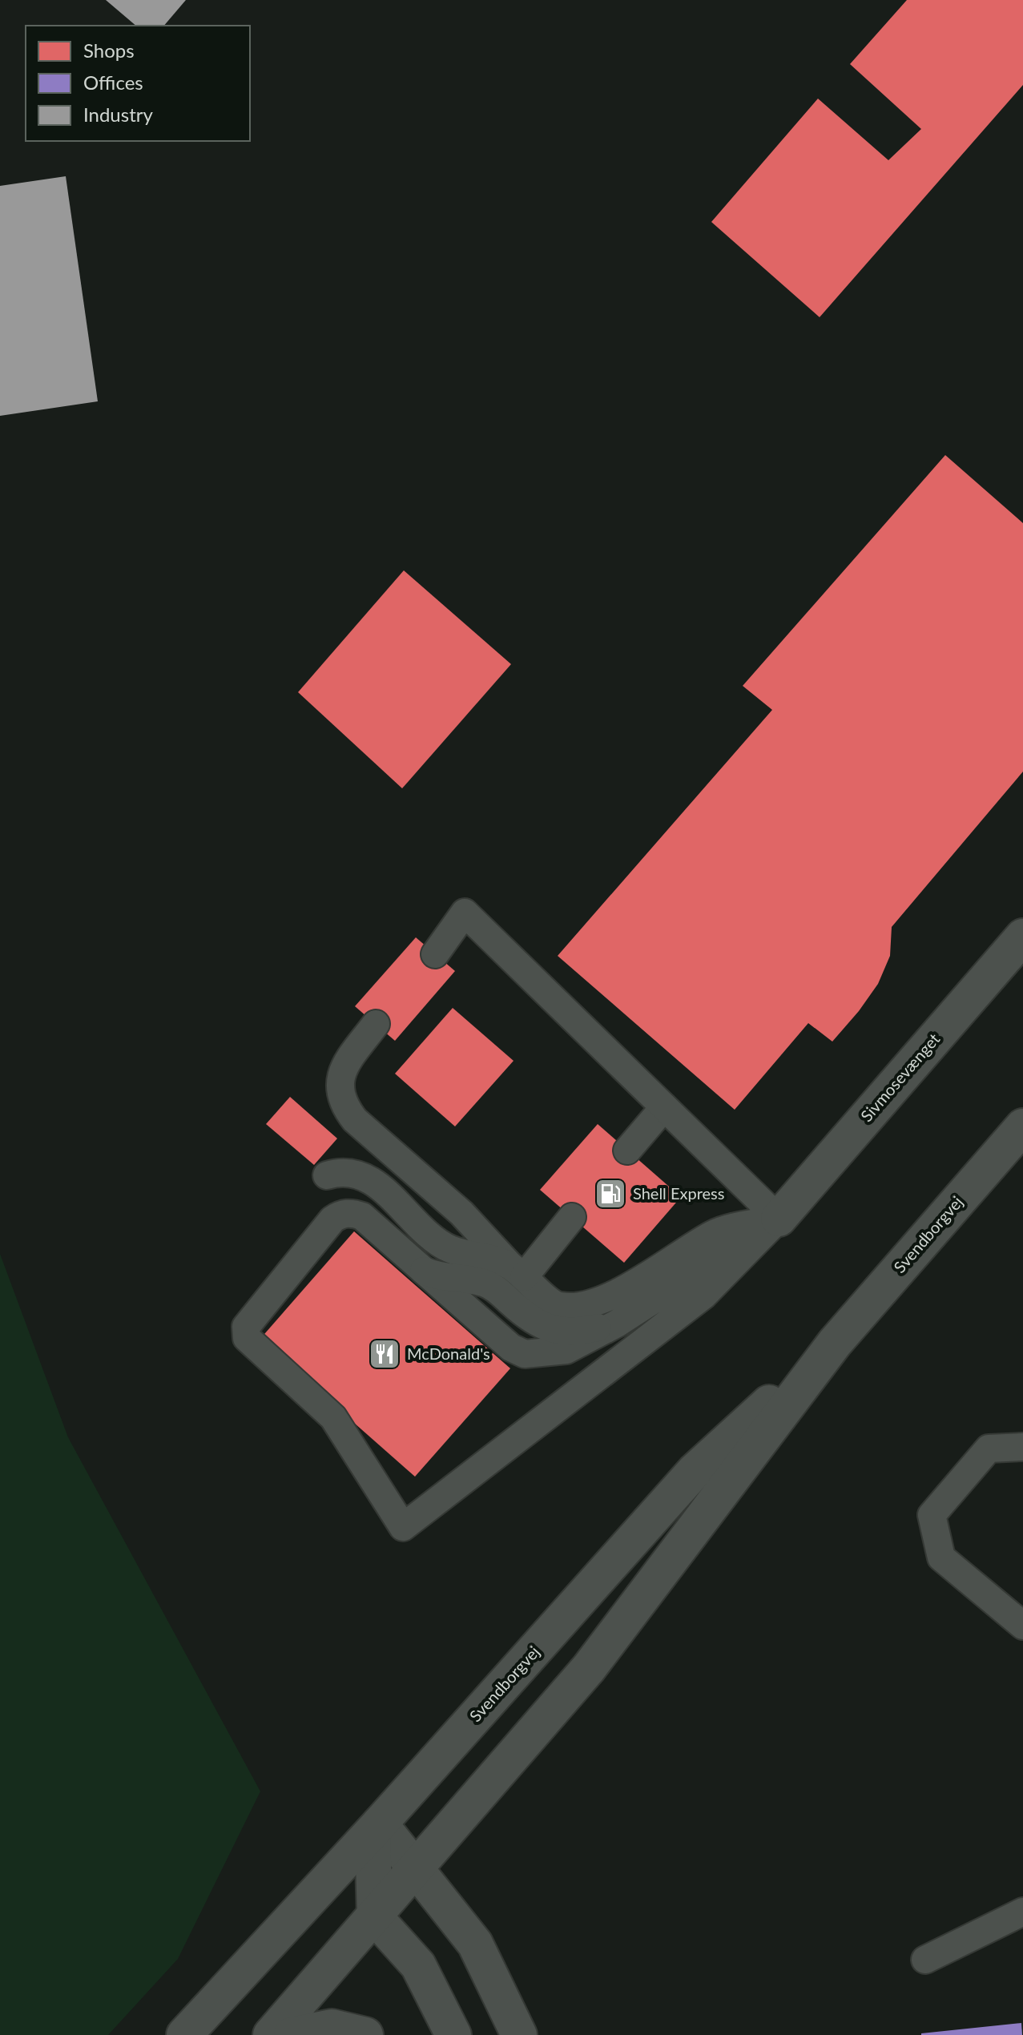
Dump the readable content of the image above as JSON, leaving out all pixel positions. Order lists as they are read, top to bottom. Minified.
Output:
{"streets":{"main road":["Sivmosevænget","Svendborgvej"]},"places":{"fuel station":["Shell Express"],"restaurant":["McDonald's"]},"legend":["Shops","Offices","Industry"]}
